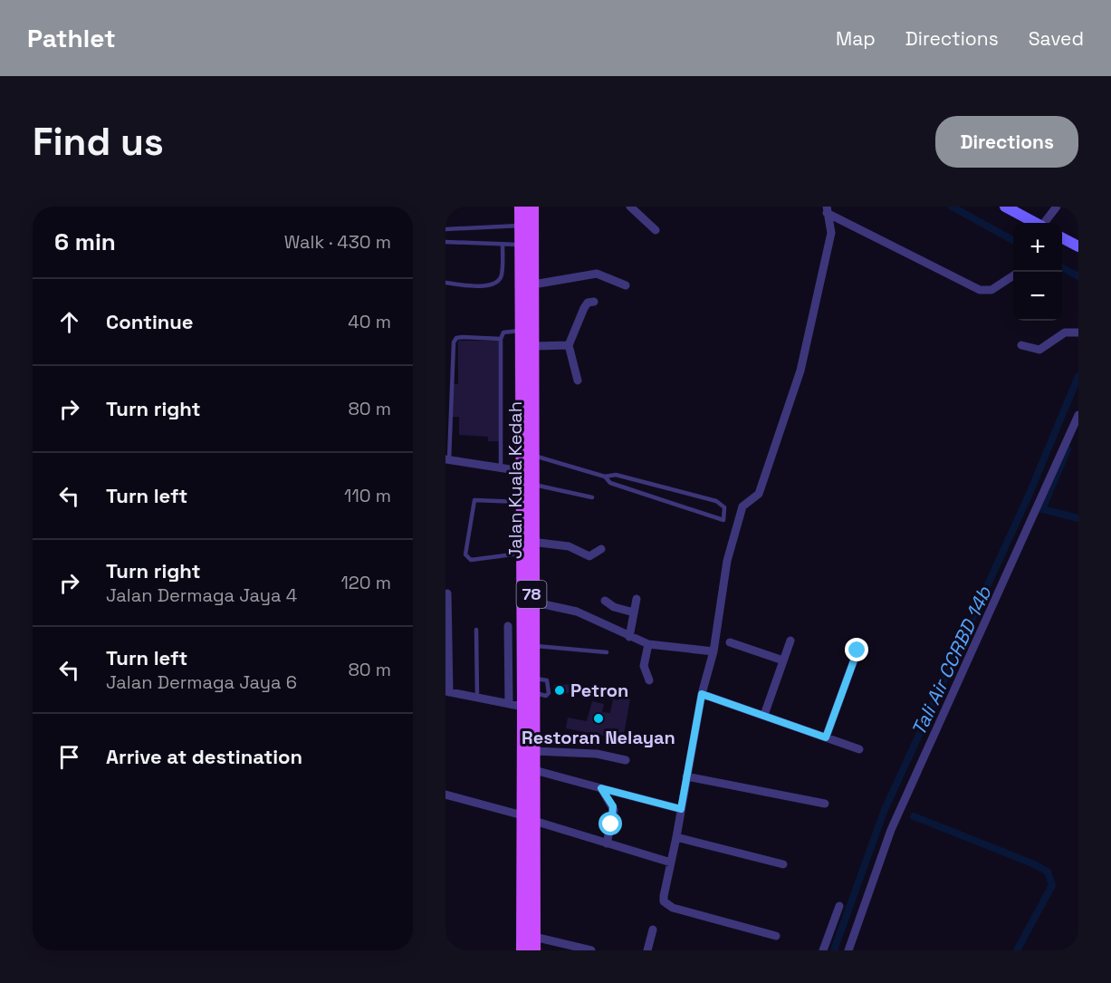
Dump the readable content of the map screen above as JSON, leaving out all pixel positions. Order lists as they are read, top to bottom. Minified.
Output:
{"streets":{"main road":["Jalan Kuala Kedah","78"]},"water":["Tali Air CCRBD 14b"],"places":["Petron","Restoran Nelayan"],"page":{"header":"Pathlet","nav":["Map","Directions","Saved"],"buttons":"Directions","title":"Find us","heading":["6 min","Walk · 430 m"],"map_buttons":["+","−"],"list":[["Continue","40 m"],["Turn right","80 m"],["Turn left","110 m"],["Turn right","Jalan Dermaga Jaya 4","120 m"],["Turn left","Jalan Dermaga Jaya 6","80 m"],"Arrive at destination"]}}
